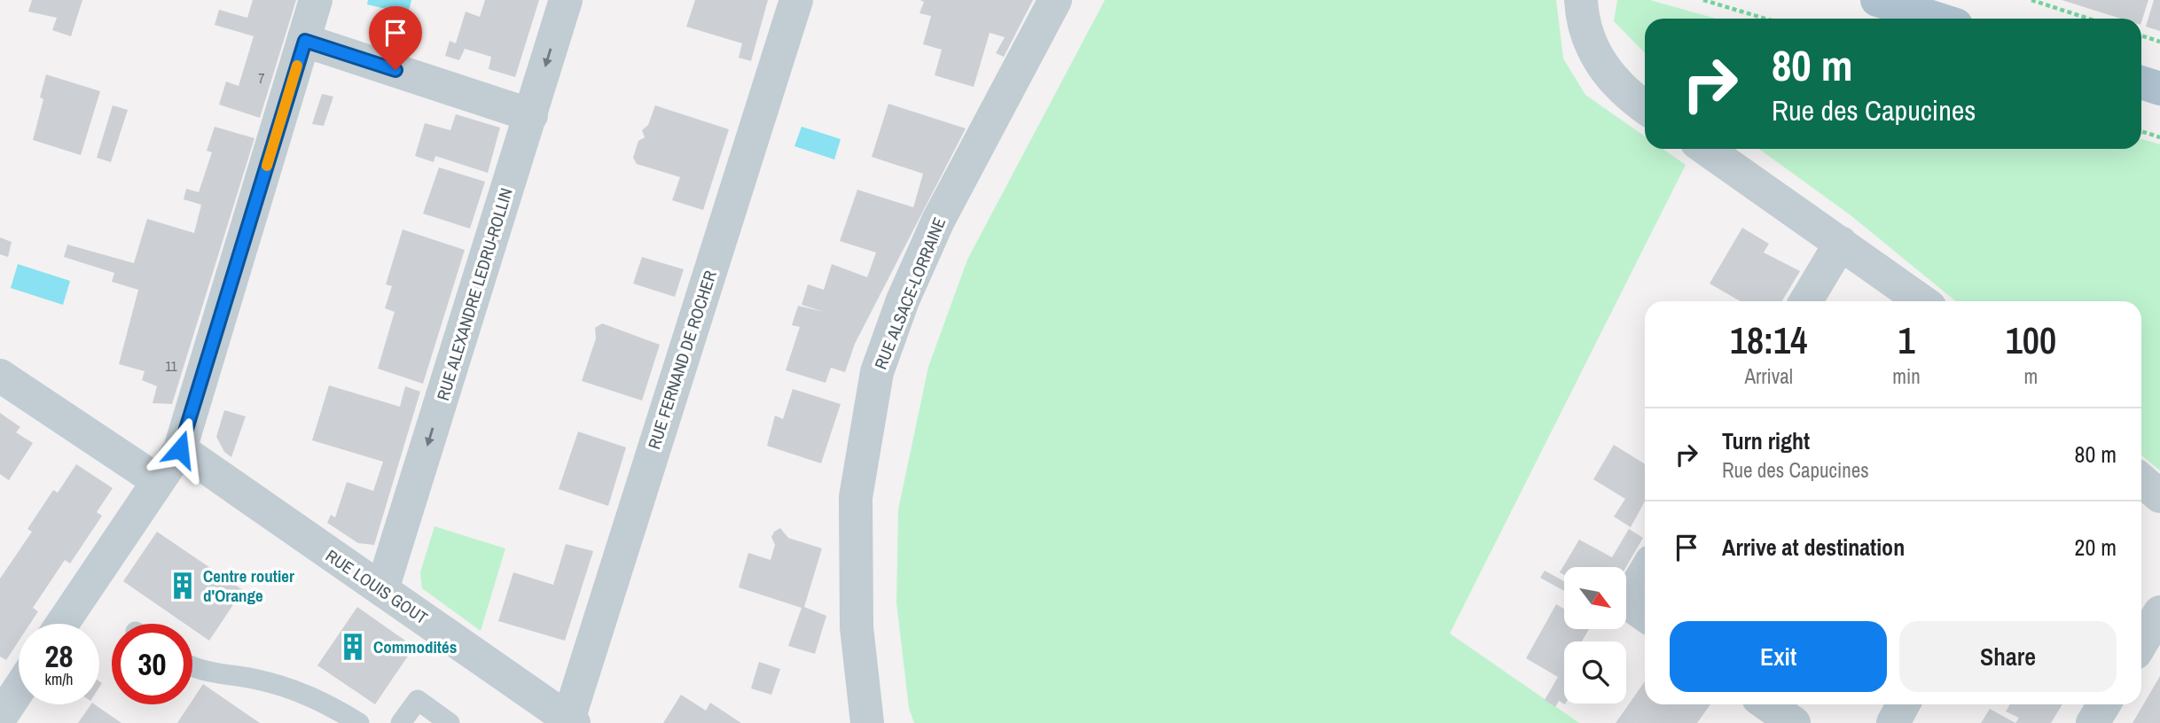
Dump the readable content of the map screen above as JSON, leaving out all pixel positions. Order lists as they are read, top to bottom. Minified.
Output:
{"streets":{"street":["RUE ALSACE-LORRAINE","RUE ALEXANDRE LEDRU-ROLLIN","RUE FERNAND DE ROCHER","RUE LOUIS GOUT"]},"crossings":[["RUE ALEXANDRE LEDRU-ROLLIN","RUE LOUIS GOUT"],["RUE FERNAND DE ROCHER","RUE LOUIS GOUT"]],"places":{"building":["Centre routier d'Orange","Commodités"]},"house_numbers":["7","11"],"north":"bottom right","page":{"turn":["80 m","Rue des Capucines"],"eta":["18:14","Arrival","1","min","100","m"],"list":[{"name":"Turn right","note":"Rue des Capucines","value":"80 m"},{"name":"Arrive at destination","value":"20 m"}],"buttons":["Exit","Share"],"speed":"28 km/h","limit":"30"}}
